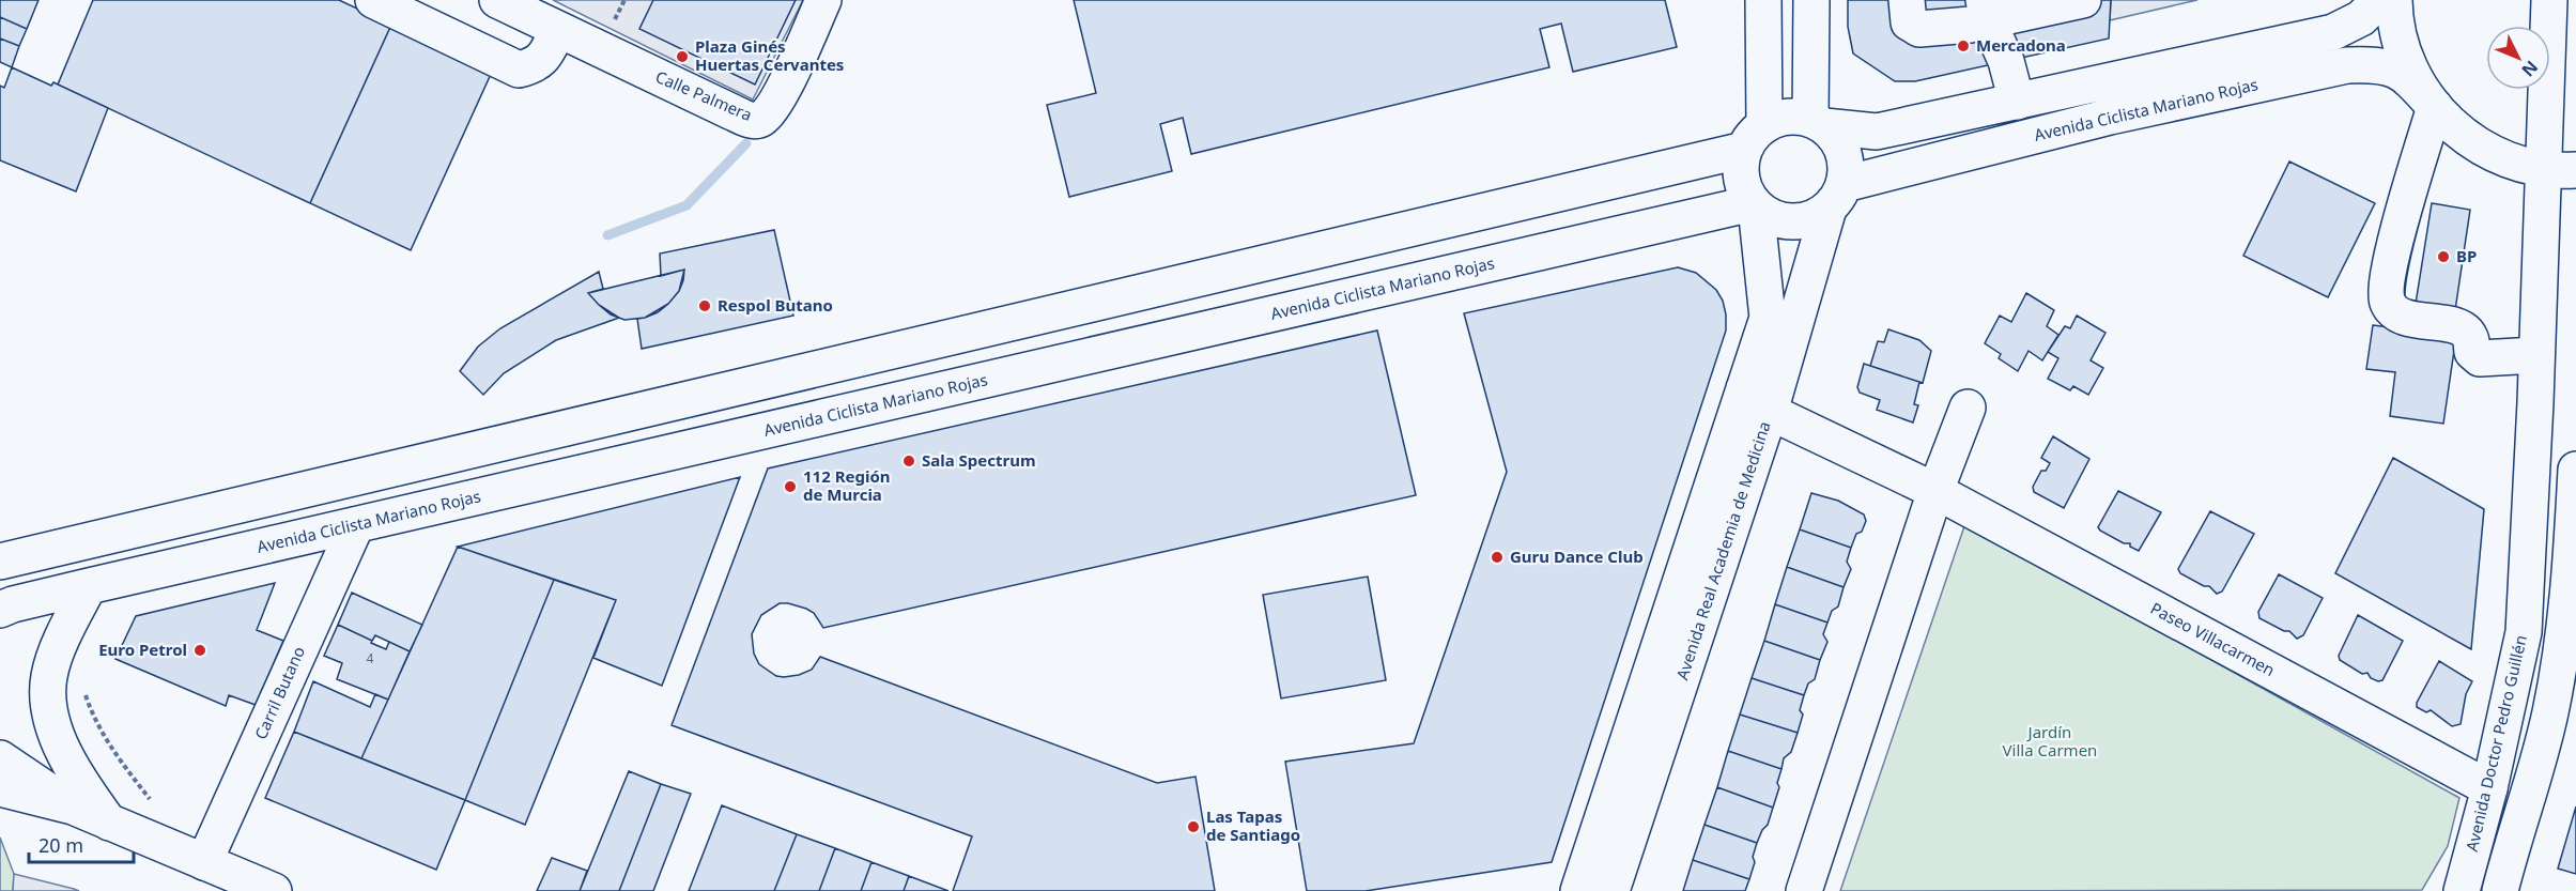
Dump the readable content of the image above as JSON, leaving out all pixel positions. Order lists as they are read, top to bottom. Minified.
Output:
{"streets":{"main road":["Calle Palmera","Avenida Ciclista Mariano Rojas","Avenida Real Academia de Medicina","Paseo Villacarmen","Carril Butano","Avenida Doctor Pedro Guillén"]},"crossings":[["Avenida Ciclista Mariano Rojas","Avenida Real Academia de Medicina"],["Avenida Ciclista Mariano Rojas","Carril Butano"],["Avenida Real Academia de Medicina","Paseo Villacarmen"],["Paseo Villacarmen","Avenida Doctor Pedro Guillén"]],"parks":["Jardín Villa Carmen"],"places":["Mercadona","Plaza Ginés Huertas Cervantes","BP","Respol Butano","Sala Spectrum","112 Región de Murcia","Guru Dance Club","Euro Petrol","Las Tapas de Santiago"],"house_numbers":["4"],"scale_bar":"20 m","north":"bottom right"}
